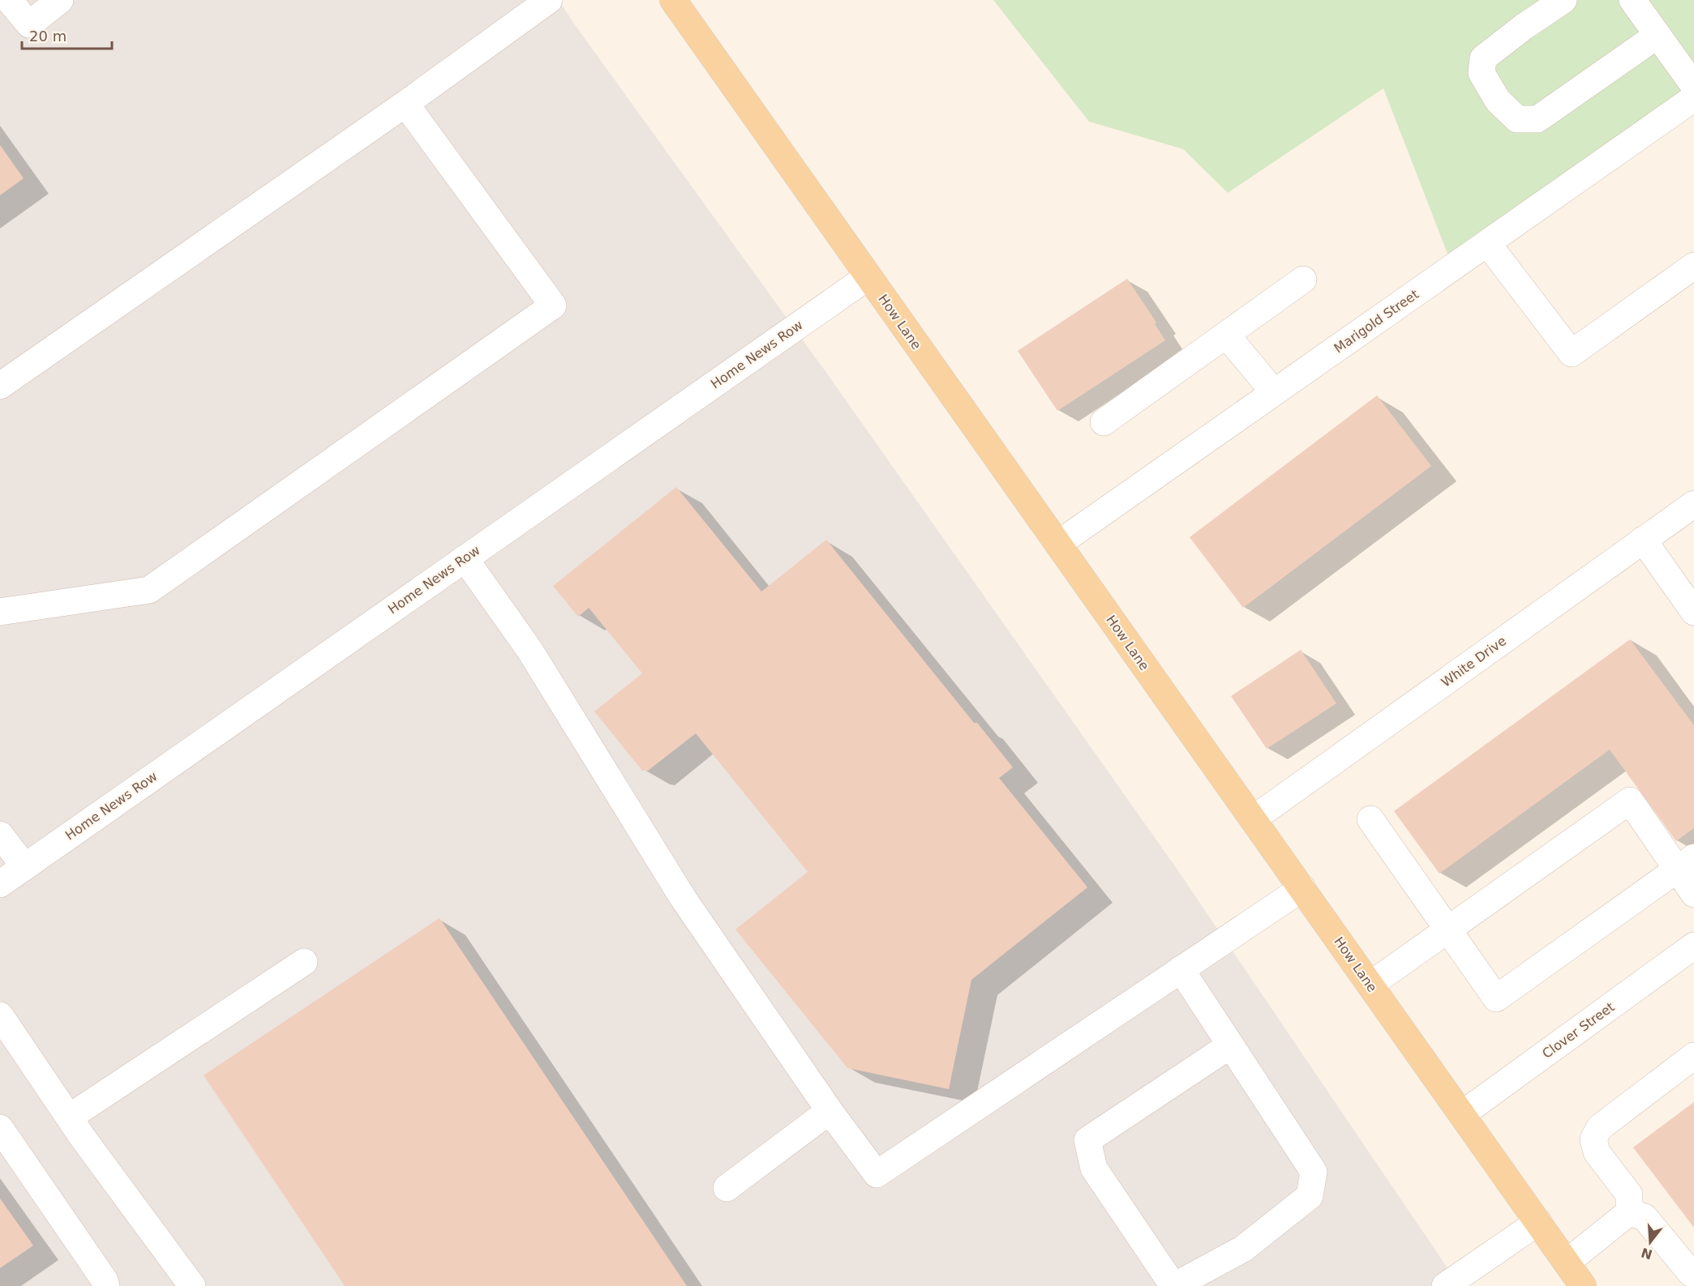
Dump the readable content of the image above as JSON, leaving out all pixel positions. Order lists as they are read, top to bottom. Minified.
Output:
{"streets":{"main road":["How Lane"],"street":["Marigold Street","Home News Row","White Drive","Clover Street"]},"crossings":[["Marigold Street","How Lane"],["How Lane","Home News Row"],["How Lane","White Drive"],["How Lane","Clover Street"]],"scale_bar":"20 m","north":"bottom"}
